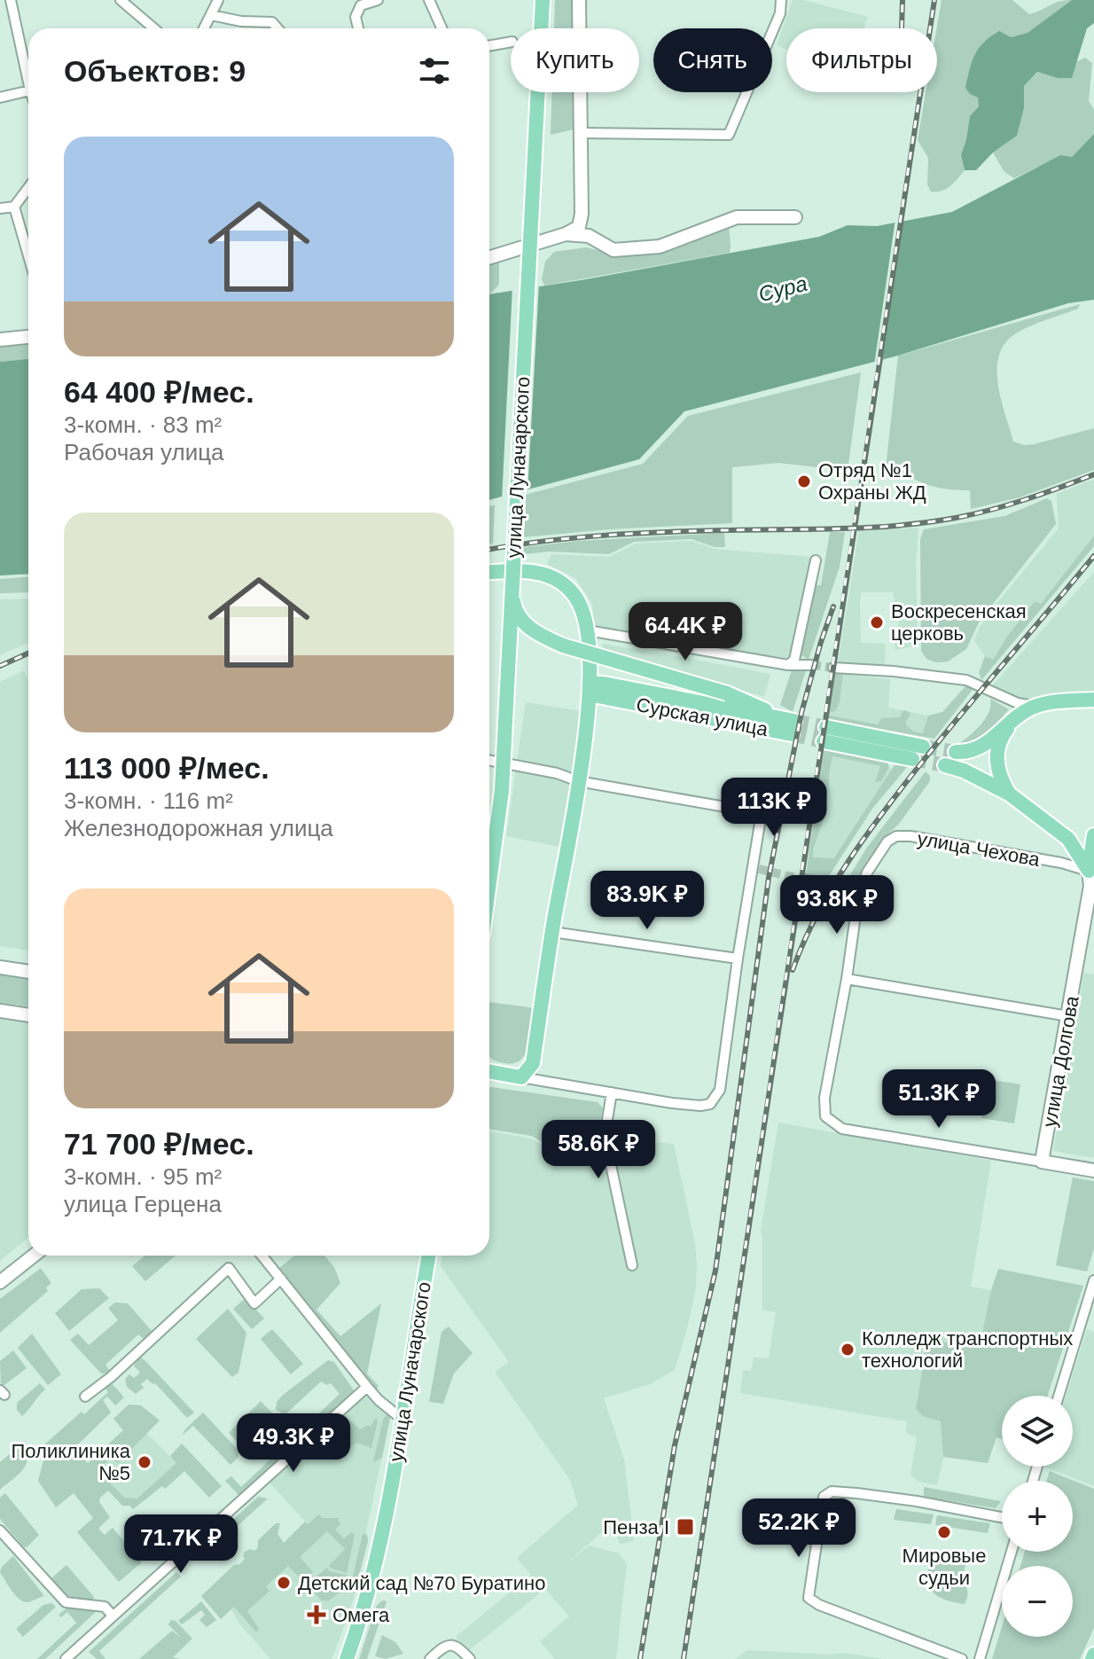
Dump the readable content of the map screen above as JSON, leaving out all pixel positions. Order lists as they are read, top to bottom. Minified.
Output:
{"streets":{"main road":["улица Луначарского","Сурская улица","улица Долгова"],"street":["улица Чехова"]},"crossings":[["улица Чехова","улица Долгова"]],"water":["Сура"],"places":{"other":["Отряд №1 Охраны ЖД","Воскресенская церковь","Колледж транспортных технологий","Поликлиника №5","Мировые судьи","Детский сад №70 Буратино"],"transit":["Пенза I"],"health":["Омега"]},"page":{"chip":["Купить","Снять","Фильтры"],"heading":"Объектов: 9","list":[{"name":"64 400 ₽/мес.","note":"3-комн. · 83 m² · Рабочая улица"},{"name":"113 000 ₽/мес.","note":"3-комн. · 116 m² · Железнодорожная улица"},{"name":"71 700 ₽/мес.","note":"3-комн. · 95 m² · улица Герцена"}],"price":["64.4K ₽","113K ₽","83.9K ₽","93.8K ₽","51.3K ₽","58.6K ₽","49.3K ₽","52.2K ₽","71.7K ₽"],"map_buttons":["+","−"]}}
